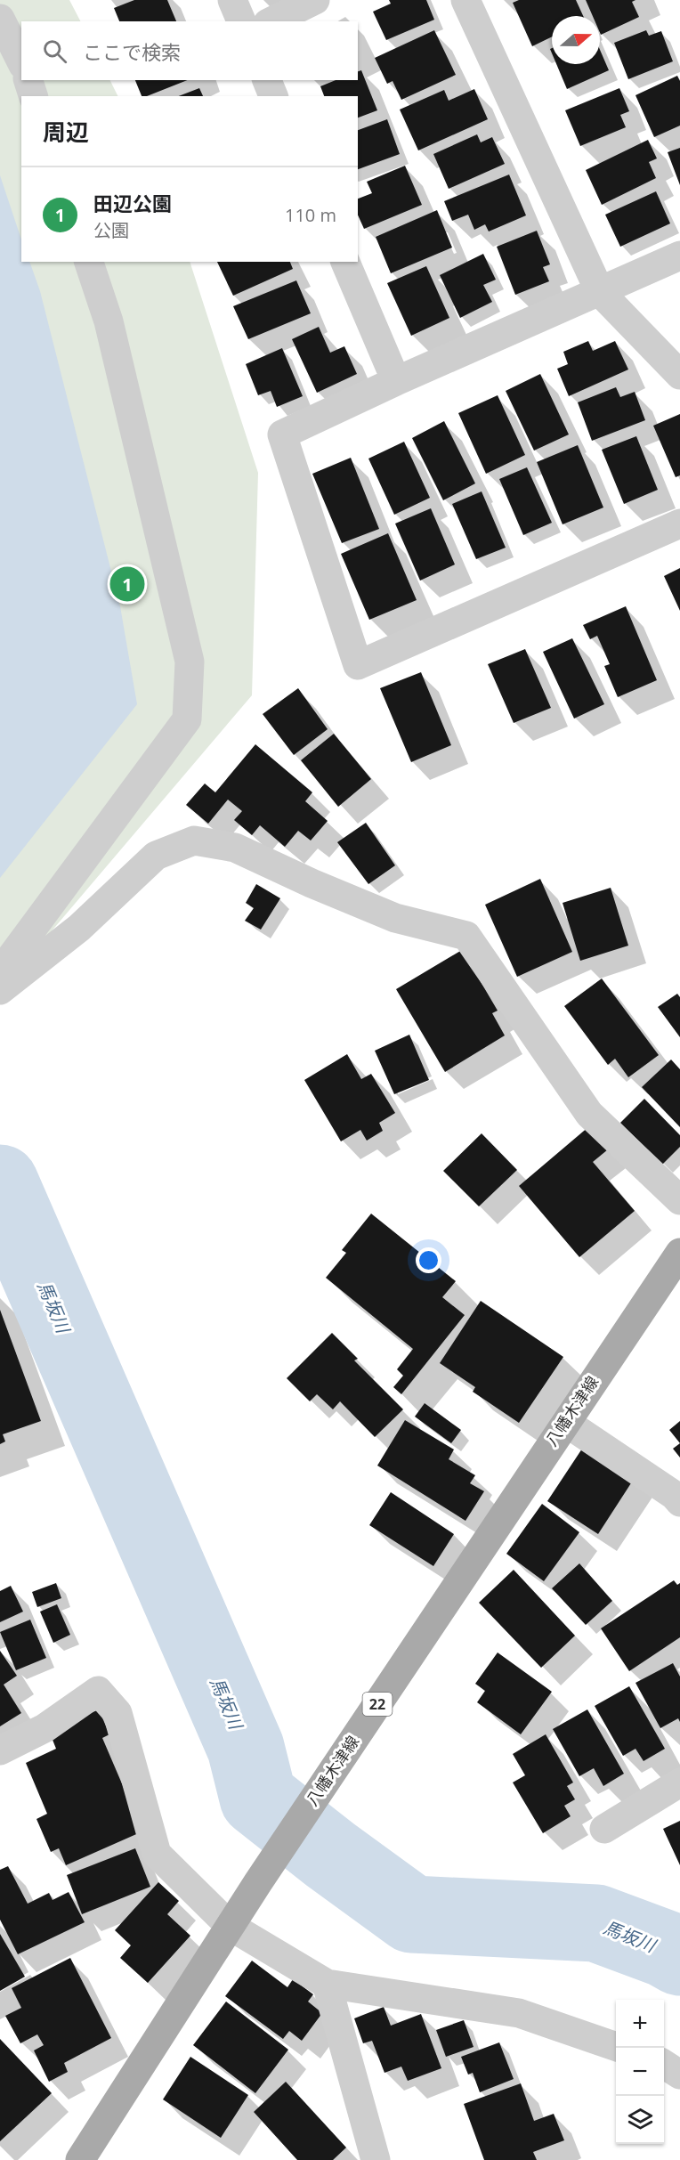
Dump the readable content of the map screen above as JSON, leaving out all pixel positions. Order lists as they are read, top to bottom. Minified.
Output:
{"streets":{"main road":["八幡木津線","22"]},"water":["馬坂川"],"north":"right","page":{"search":"ここで検索","heading":"周辺","list":[{"mark":"1","name":"田辺公園","note":"公園","value":"110 m"}],"pins":"1","map_buttons":["+","−"]}}
